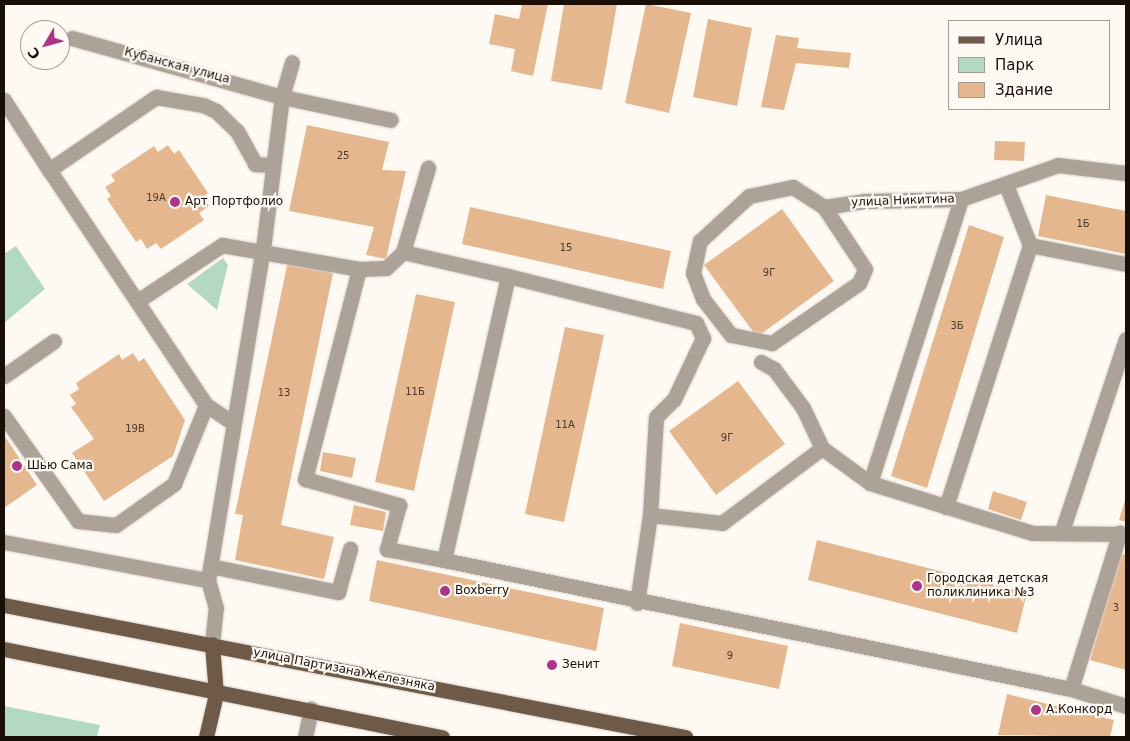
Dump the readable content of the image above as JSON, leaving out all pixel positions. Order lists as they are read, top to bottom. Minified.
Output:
{"streets":{"main road":["улица Партизана Железняка"],"street":["Кубанская улица","улица Никитина"]},"places":["Арт Портфолио","Шью Сама","Городская детская поликлиника №3","Boxberry","Зенит","А.Конкорд"],"house_numbers":["25","19А","1Б","15","9Г","3Б","11Б","13","11А","19В","9Г","3","9"],"legend":["Улица","Парк","Здание"],"north":"bottom left"}
